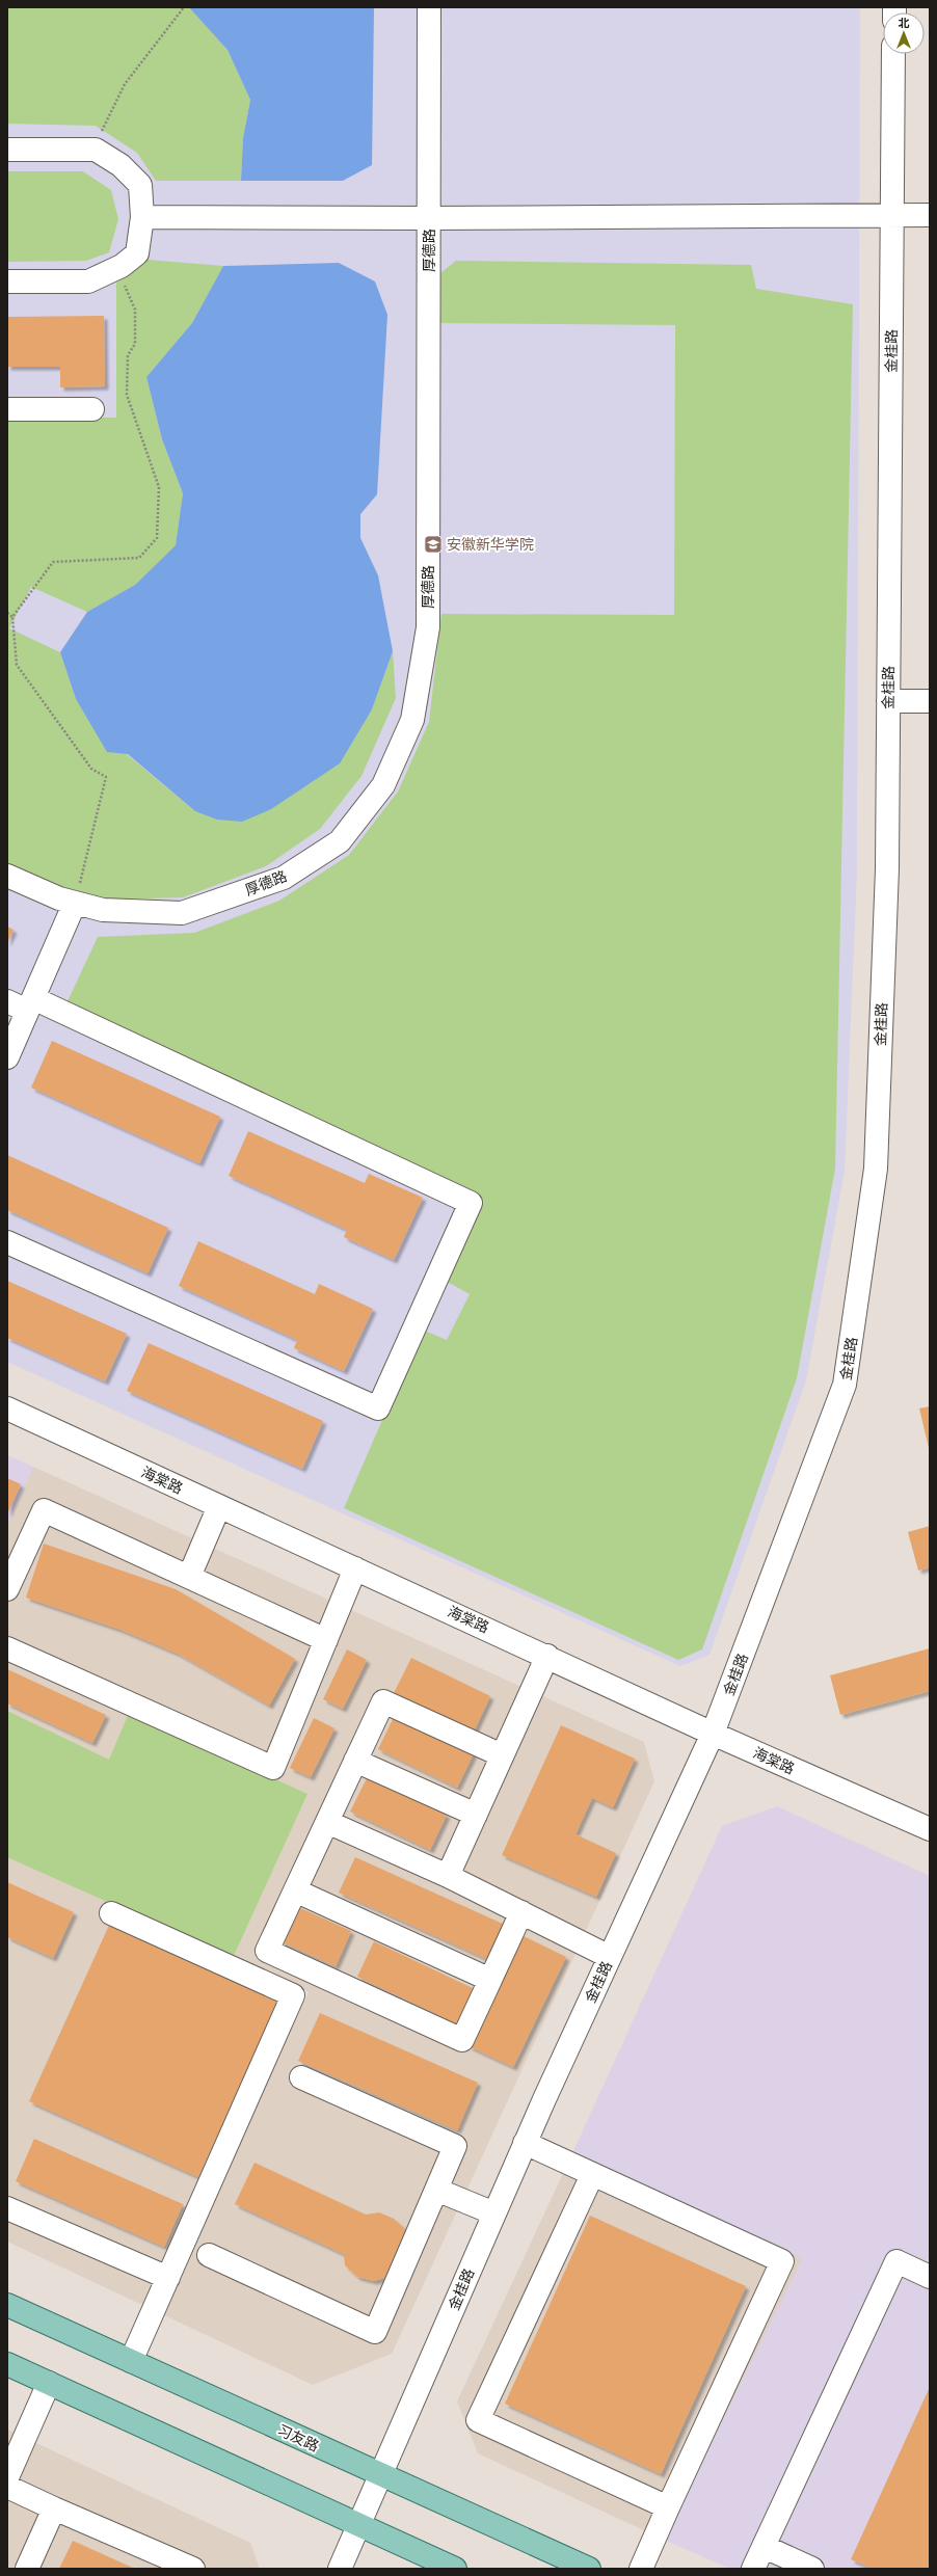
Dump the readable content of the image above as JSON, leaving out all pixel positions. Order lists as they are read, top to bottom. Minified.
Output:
{"streets":{"main road":["习友路"],"street":["厚德路","金桂路","海棠路"]},"crossings":[["金桂路","海棠路"],["金桂路","习友路"]],"places":{"school or university":["安徽新华学院"]},"north":"top"}
